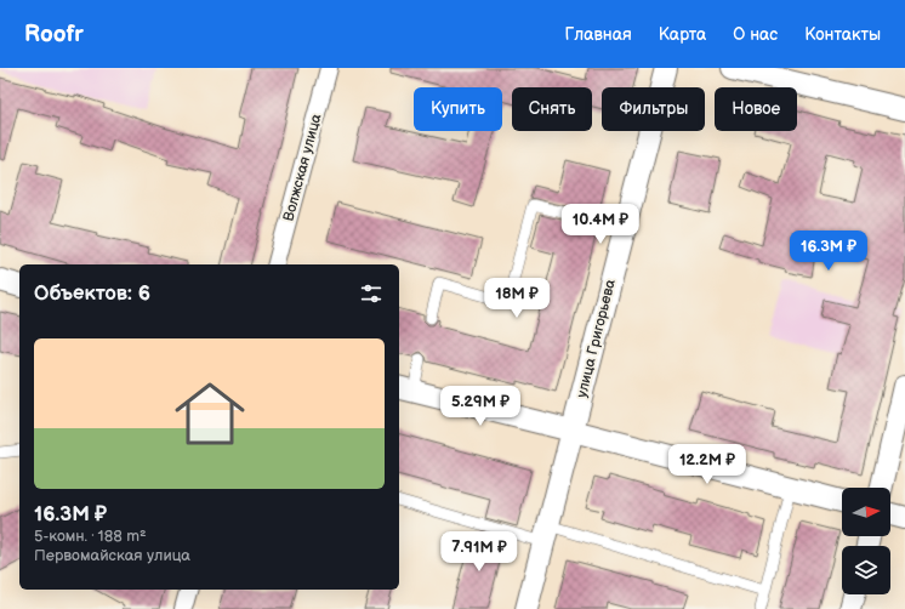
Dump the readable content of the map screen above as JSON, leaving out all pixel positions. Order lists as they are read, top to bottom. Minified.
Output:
{"streets":{"street":["Волжская улица","улица Григорьева"]},"north":"right","page":{"header":"Roofr","nav":["Главная","Карта","О нас","Контакты"],"chip":["Купить","Снять","Фильтры","Новое"],"price":["10.4M ₽","16.3M ₽","18M ₽","5.29M ₽","12.2M ₽","7.91M ₽"],"heading":"Объектов: 6","list":[{"name":"16.3M ₽","note":"5-комн. · 188 m² · Первомайская улица"}]}}
